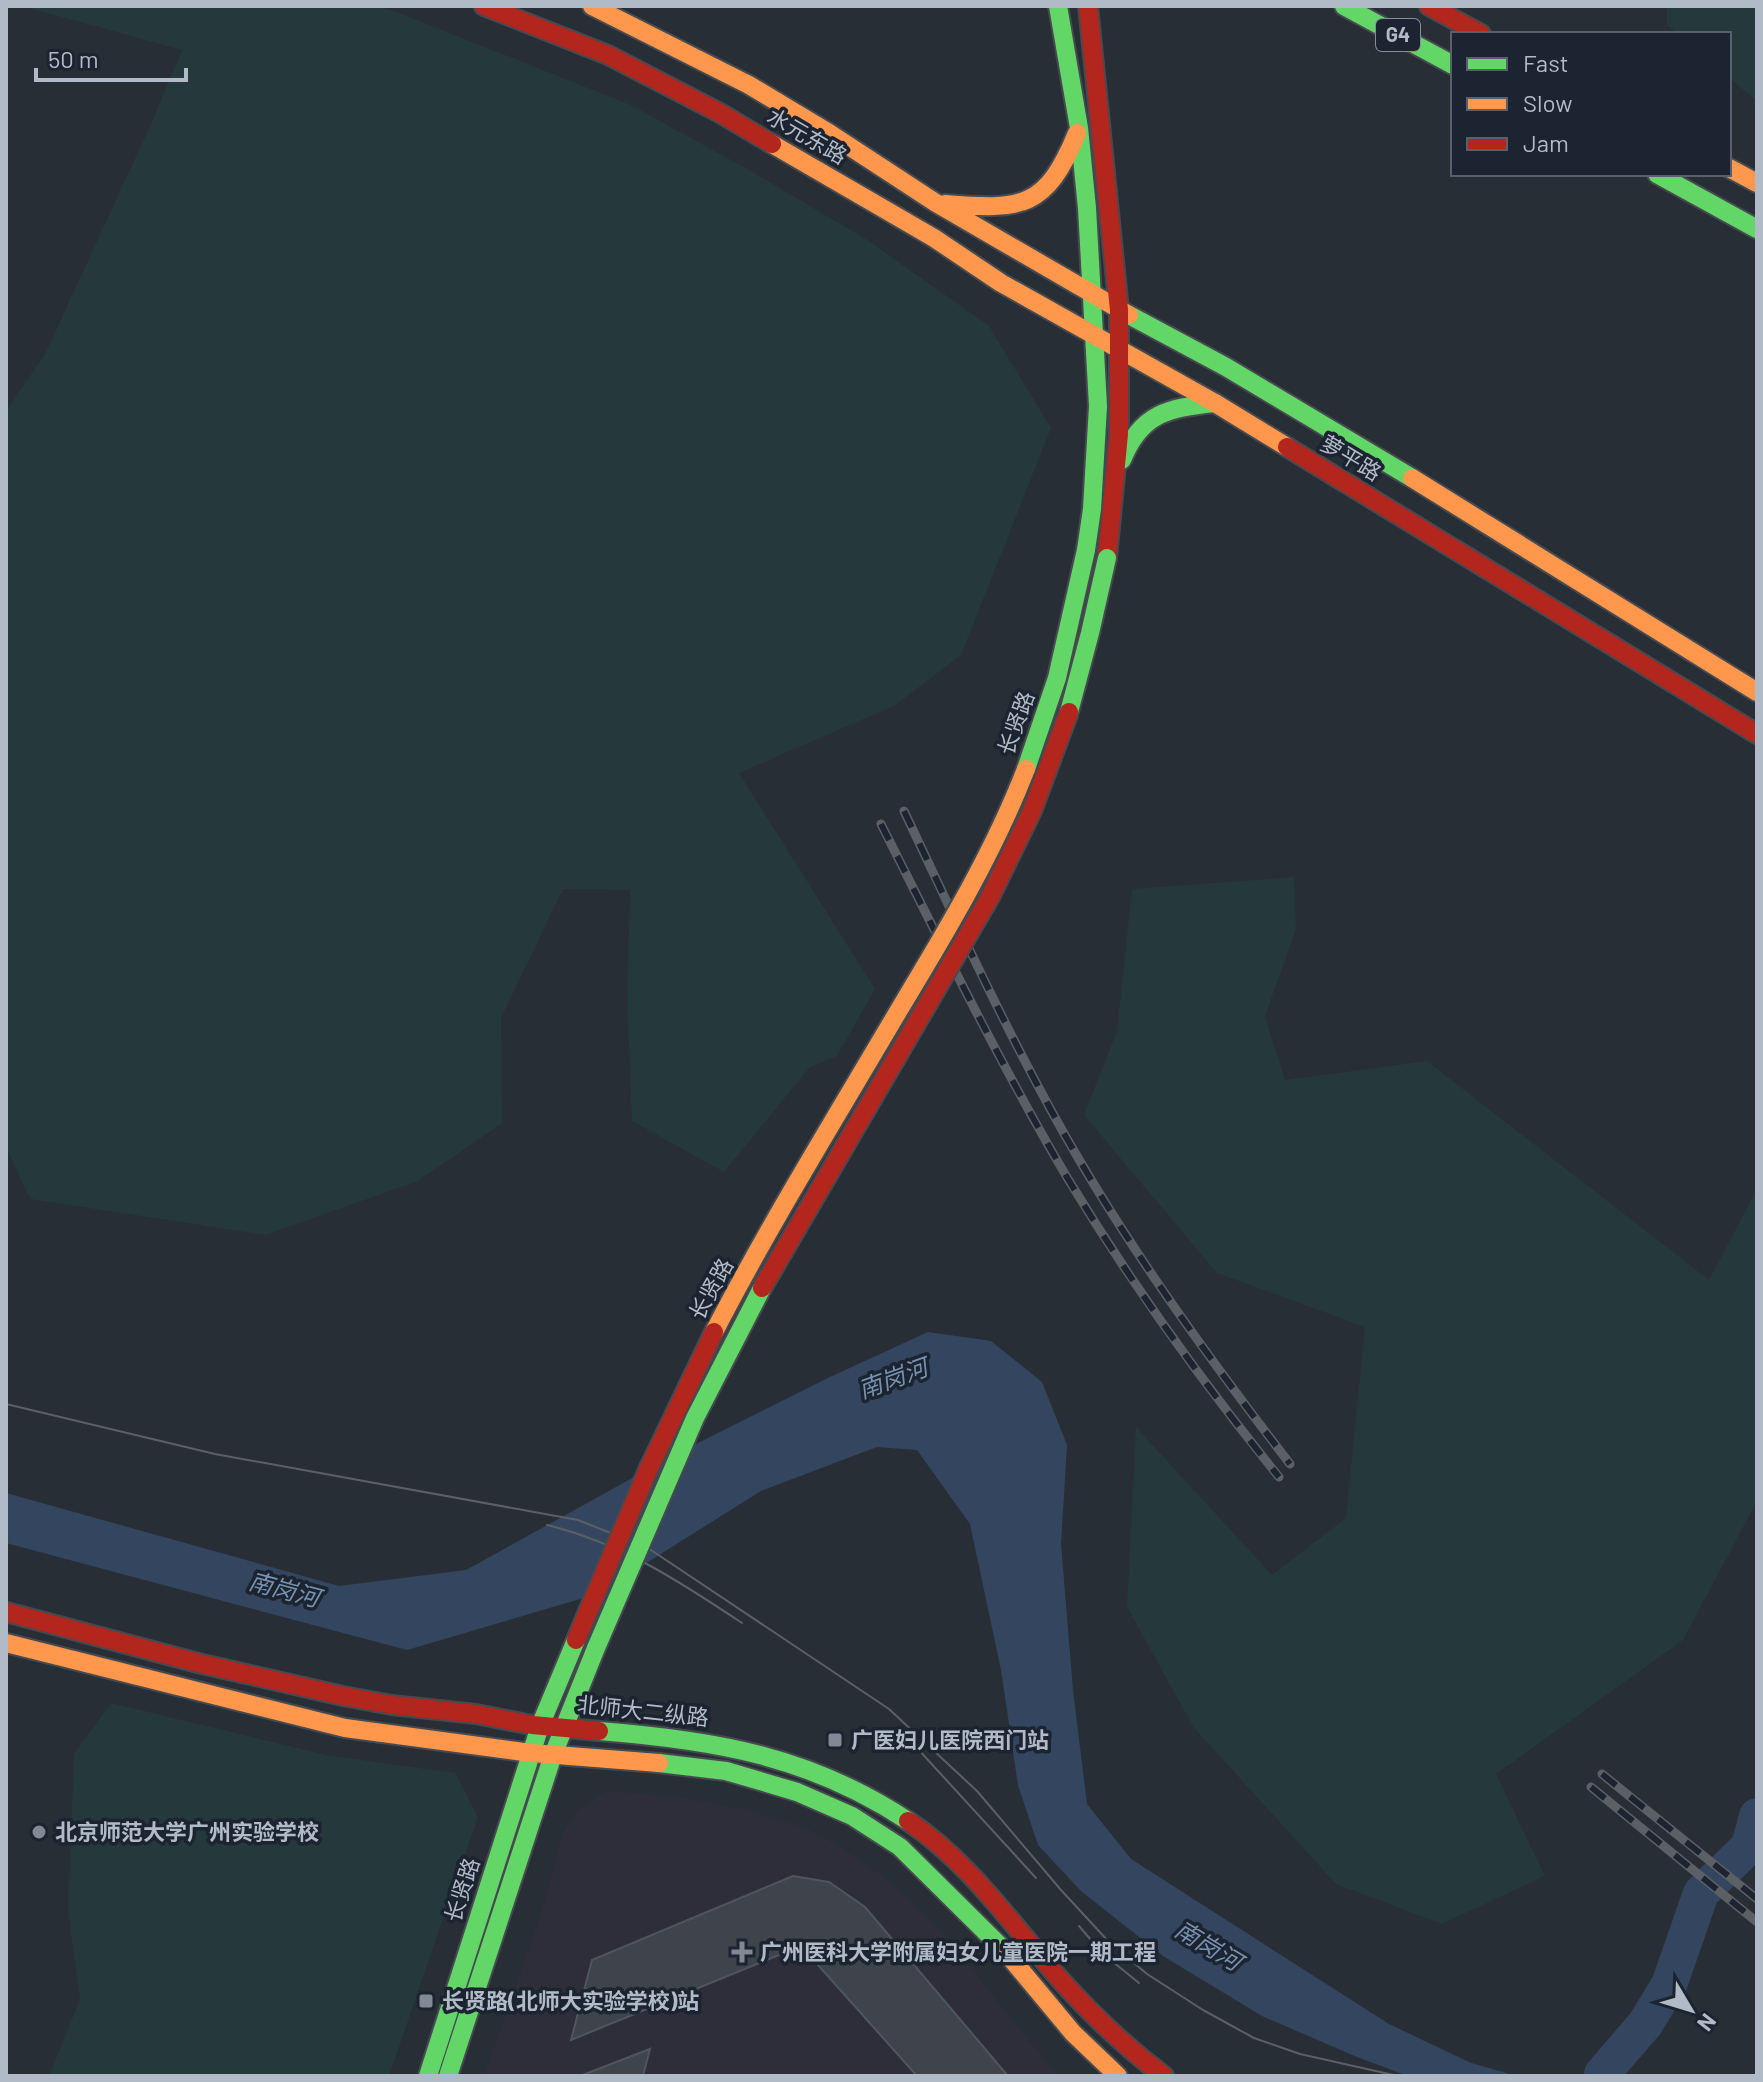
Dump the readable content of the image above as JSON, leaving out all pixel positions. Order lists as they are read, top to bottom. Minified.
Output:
{"streets":{"main road":["G4","水元东路","萝平路","长贤路","北师大二纵路"]},"crossings":[["水元东路","萝平路"],["水元东路","长贤路"],["萝平路","长贤路"],["长贤路","北师大二纵路"]],"water":["南岗河"],"places":{"transit":["广医妇儿医院西门站","长贤路(北师大实验学校)站"],"other":["北京师范大学广州实验学校"],"health":["广州医科大学附属妇女儿童医院一期工程"]},"legend":["Fast","Slow","Jam"],"scale_bar":"50 m","north":"bottom right"}
